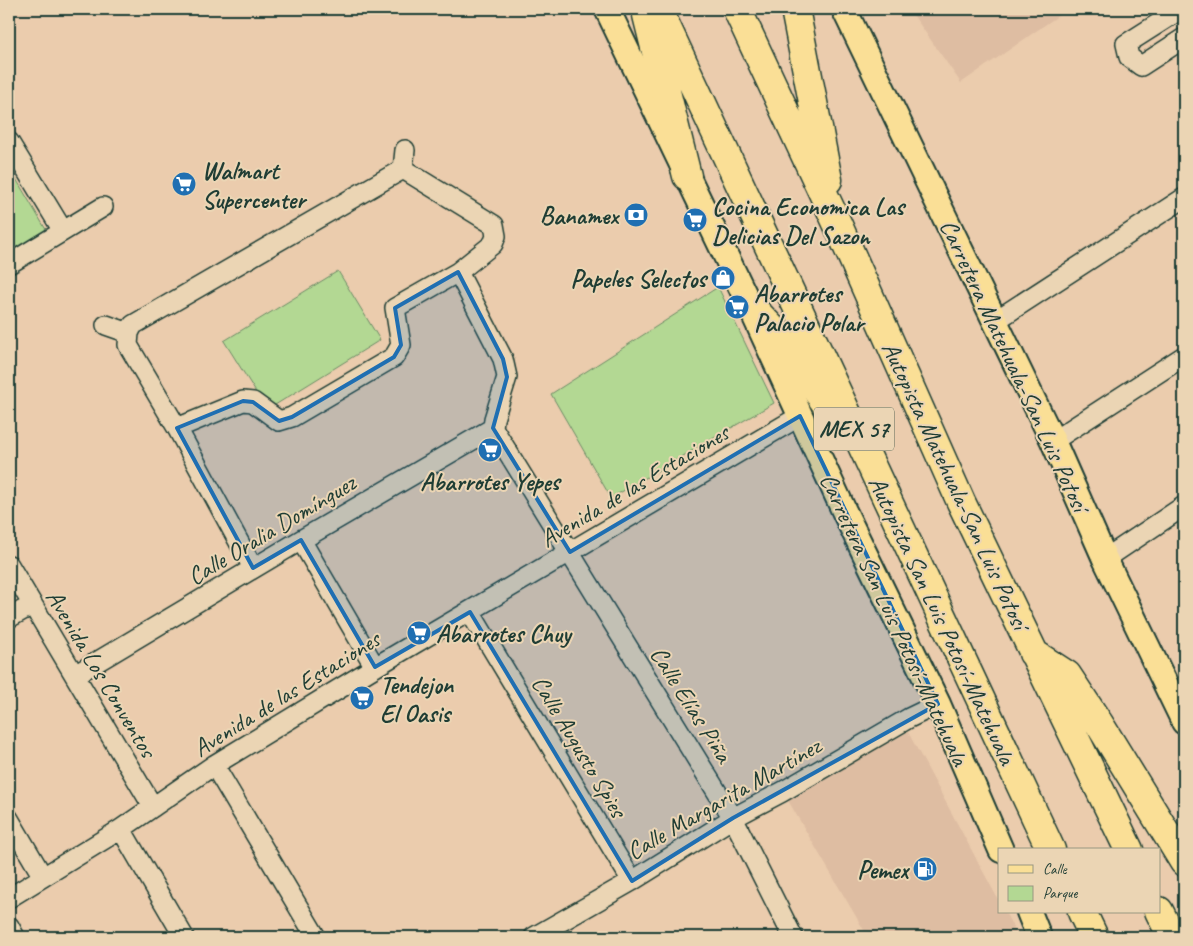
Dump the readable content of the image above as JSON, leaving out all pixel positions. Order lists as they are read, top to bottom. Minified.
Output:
{"streets":{"highway":["MEX 57","Autopista Matehuala-San Luis Potosí","Autopista San Luis Potosí-Matehuala"],"main road":["Carretera Matehuala-San Luis Potosí","Carretera San Luis Potosí-Matehuala"],"street":["Avenida de las Estaciones","Calle Oralia Domínguez","Avenida Los Conventos","Calle Elías Piña","Calle Augusto Spies","Calle Margarita Martínez"]},"crossings":[["Avenida de las Estaciones","Carretera San Luis Potosí-Matehuala"],["Avenida de las Estaciones","Avenida Los Conventos"],["Avenida de las Estaciones","Calle Elías Piña"],["Avenida de las Estaciones","Calle Augusto Spies"],["Calle Oralia Domínguez","Avenida Los Conventos"],["Calle Oralia Domínguez","Calle Elías Piña"],["Carretera San Luis Potosí-Matehuala","Calle Margarita Martínez"],["Calle Elías Piña","Calle Margarita Martínez"],["Calle Augusto Spies","Calle Margarita Martínez"]],"places":{"supermarket":["Walmart Supercenter","Cocina Economica Las Delicias Del Sazon","Abarrotes Palacio Polar","Abarrotes Yepes","Abarrotes Chuy","Tendejon El Oasis"],"bank":["Banamex"],"shop":["Papeles Selectos"],"fuel station":["Pemex"]},"legend":["Calle","Parque"]}
